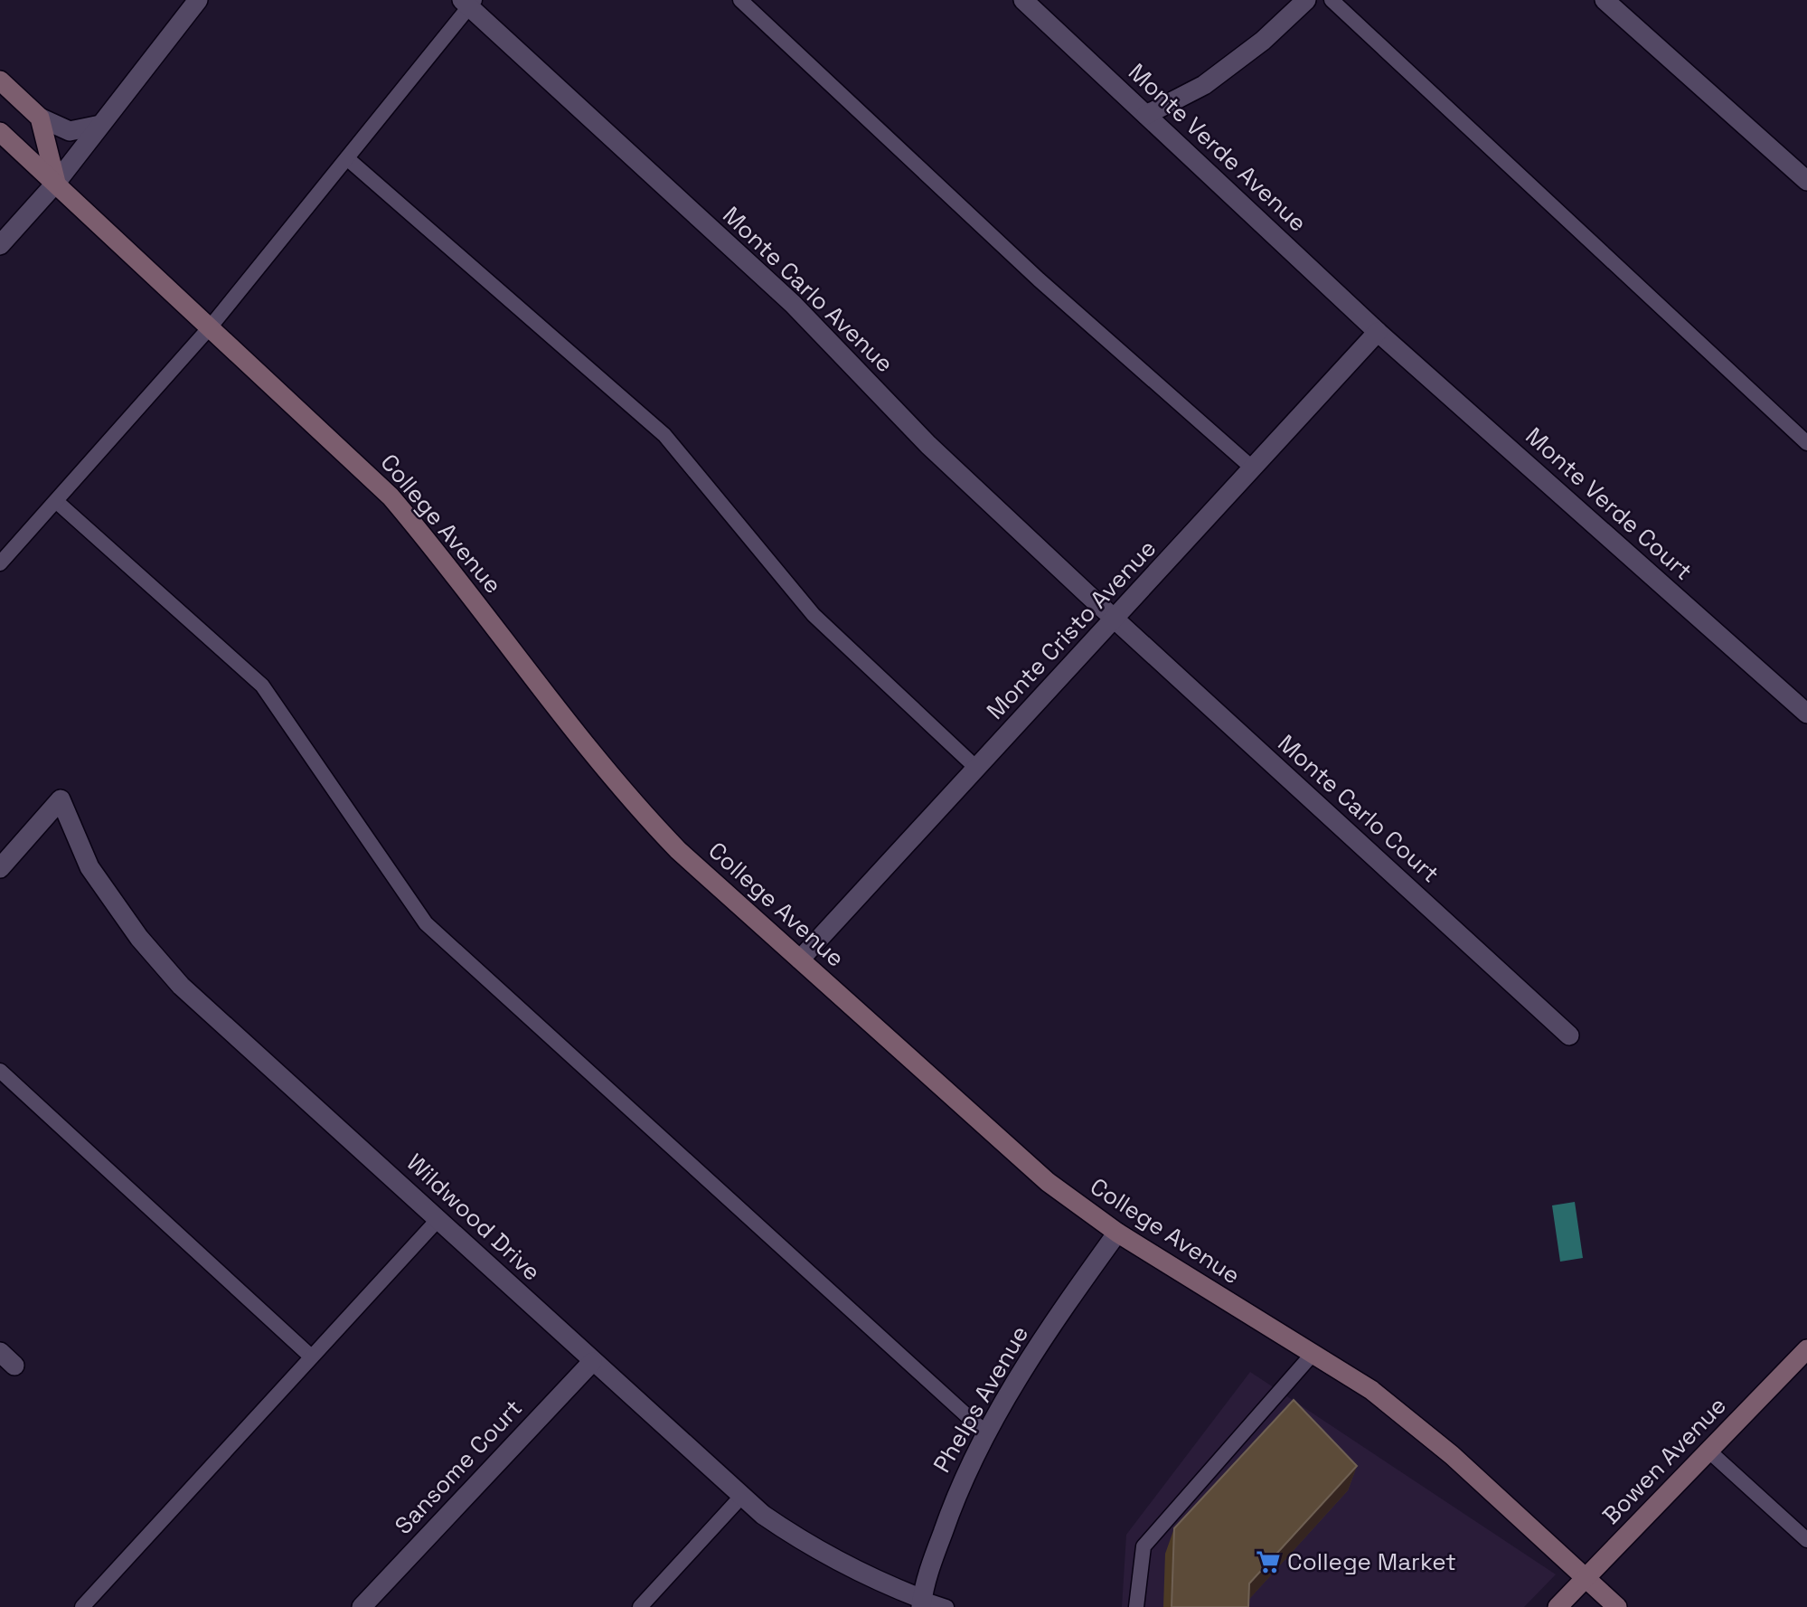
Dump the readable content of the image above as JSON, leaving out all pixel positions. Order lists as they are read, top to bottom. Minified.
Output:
{"streets":{"street":["Monte Verde Avenue","Monte Carlo Avenue","Monte Verde Court","College Avenue","Monte Cristo Avenue","Monte Carlo Court","Wildwood Drive","Phelps Avenue","Bowen Avenue","Sansome Court"]},"crossings":[["Monte Verde Avenue","Monte Verde Court"],["Monte Verde Avenue","Monte Cristo Avenue"],["Monte Carlo Avenue","Monte Cristo Avenue"],["Monte Carlo Avenue","Monte Carlo Court"],["Monte Verde Court","Monte Cristo Avenue"],["College Avenue","Monte Cristo Avenue"],["College Avenue","Phelps Avenue"],["College Avenue","Bowen Avenue"],["Monte Cristo Avenue","Monte Carlo Court"],["Wildwood Drive","Phelps Avenue"],["Wildwood Drive","Sansome Court"]],"places":{"supermarket":["College Market"]}}
